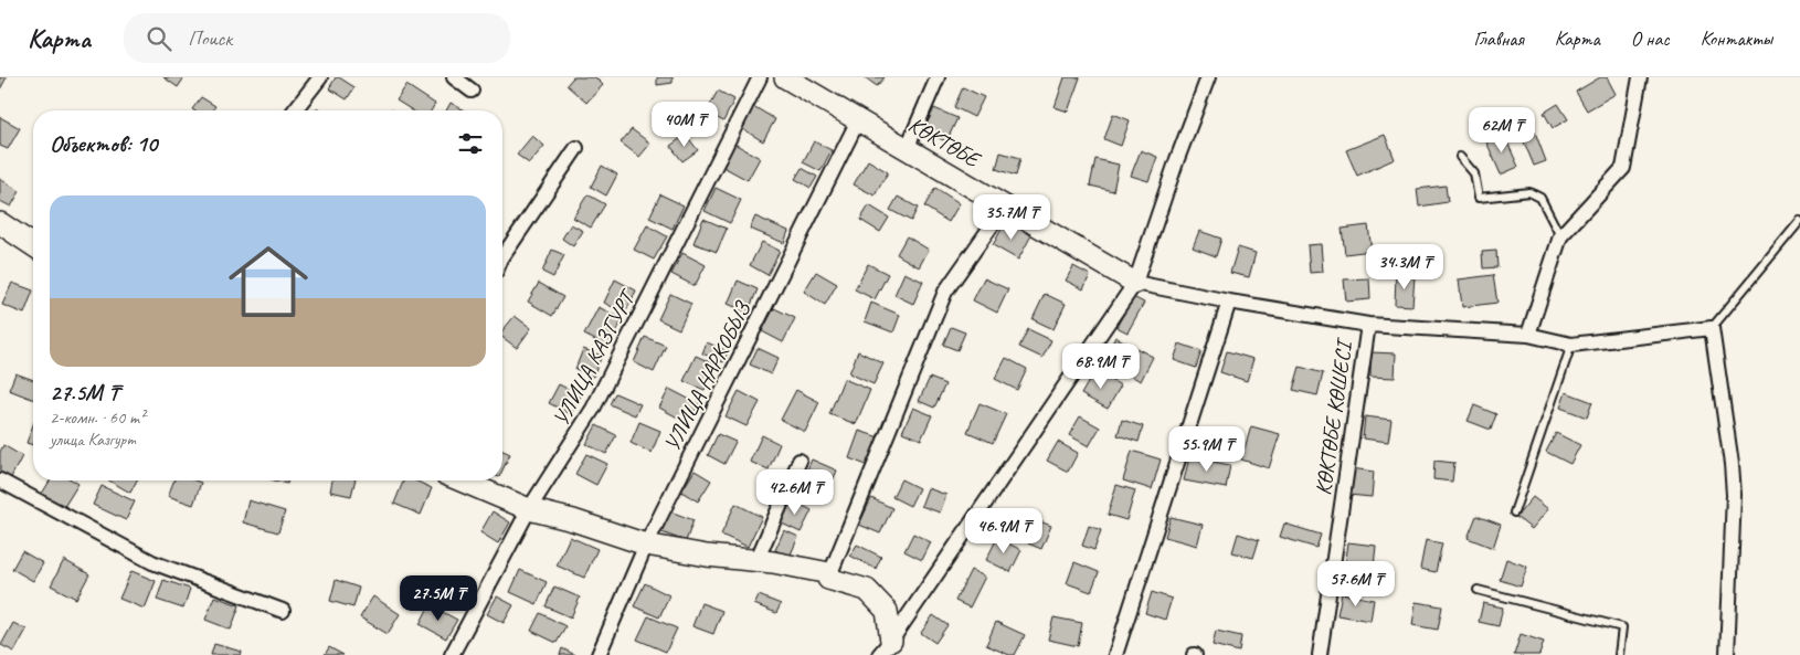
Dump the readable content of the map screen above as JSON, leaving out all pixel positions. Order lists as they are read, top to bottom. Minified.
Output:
{"streets":{"street":["КӨКТӨБЕ","УЛИЦА КАЗГУРТ","УЛИЦА НАРКОБЫЗ","КӨКТӨБЕ КӨШЕСІ"]},"crossings":[["КӨКТӨБЕ","УЛИЦА НАРКОБЫЗ"],["КӨКТӨБЕ","КӨКТӨБЕ КӨШЕСІ"]],"page":{"header":"Карта","search":"Поиск","nav":["Главная","Карта","О нас","Контакты"],"price":["40M ₸","62M ₸","35.7M ₸","34.3M ₸","68.9M ₸","55.9M ₸","42.6M ₸","46.9M ₸","57.6M ₸","27.5M ₸"],"heading":"Объектов: 10","list":[{"name":"27.5M ₸","note":"2-комн. · 60 m² · улица Казгурт"}]}}
